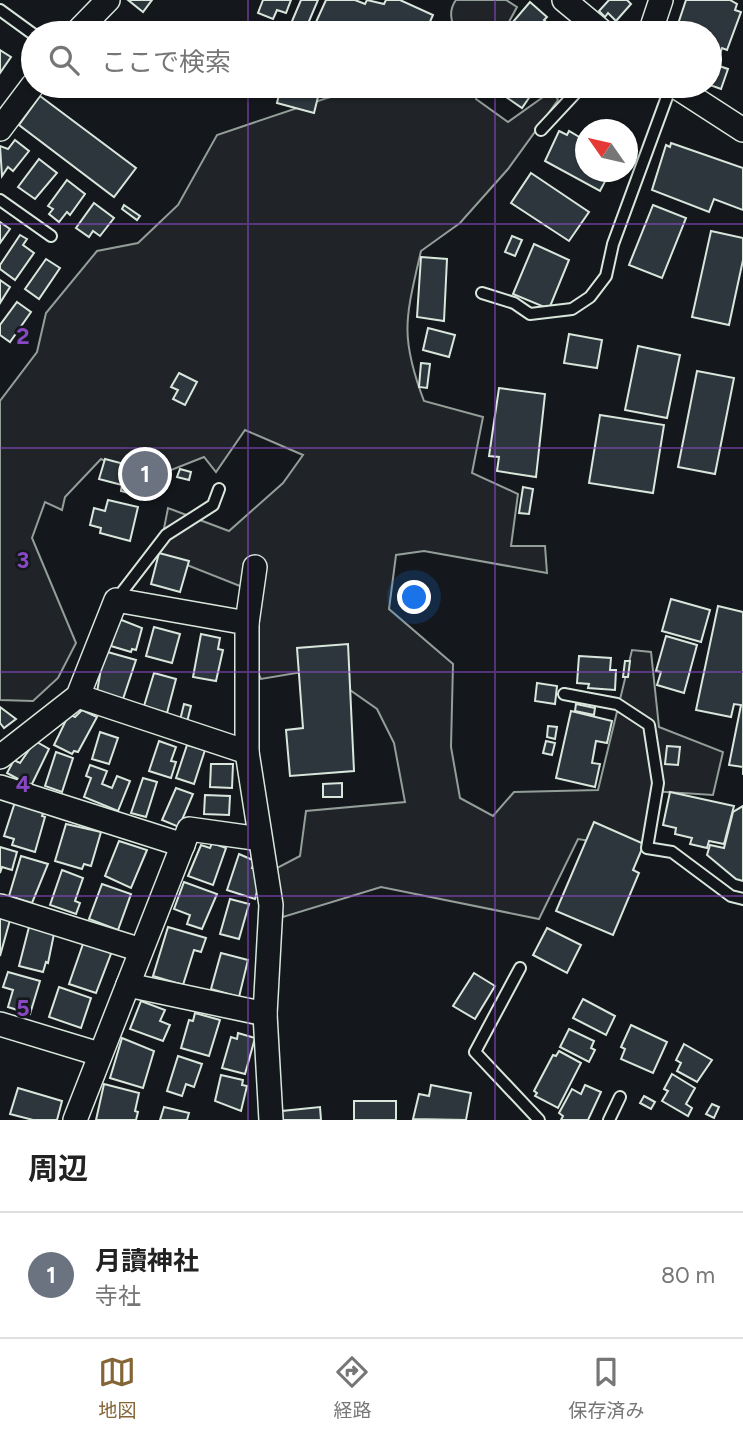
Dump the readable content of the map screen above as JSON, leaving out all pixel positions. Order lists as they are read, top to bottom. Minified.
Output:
{"north":"top left","page":{"search":"ここで検索","pins":"1","heading":"周辺","list":[{"mark":"1","name":"月讀神社","note":"寺社","value":"80 m"}],"nav":["地図","経路","保存済み"]},"grid":{"rows":["2","3","4","5"]}}
